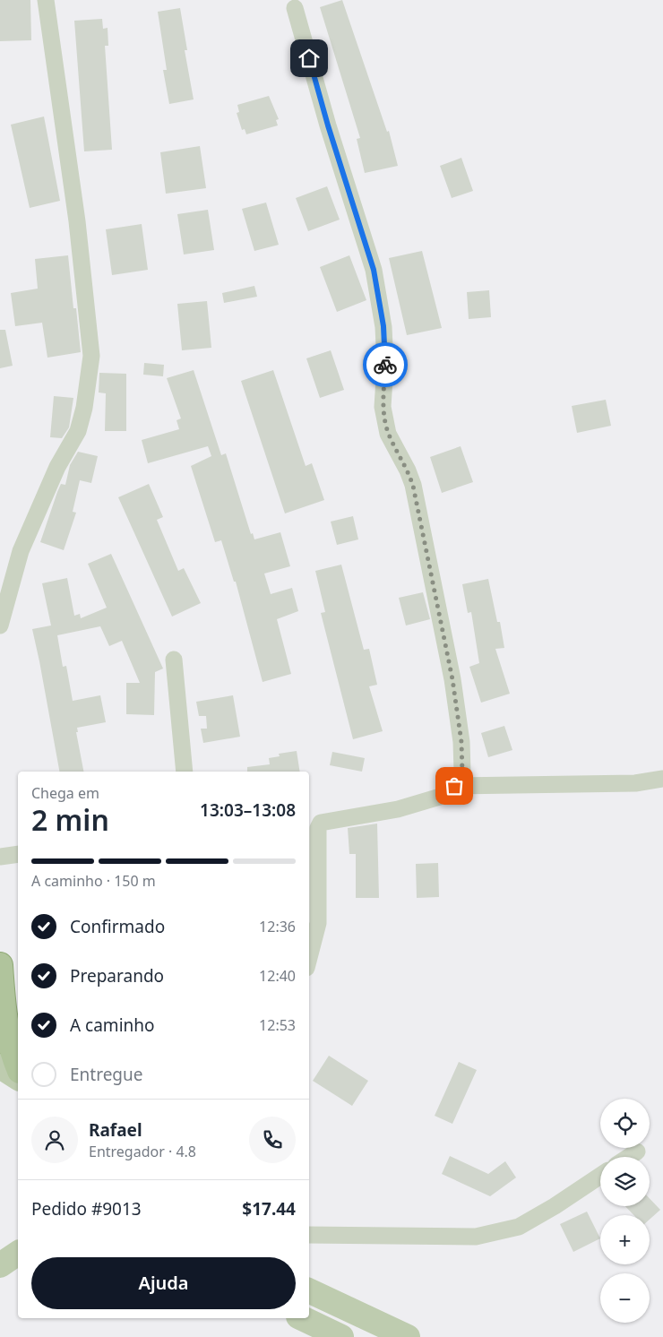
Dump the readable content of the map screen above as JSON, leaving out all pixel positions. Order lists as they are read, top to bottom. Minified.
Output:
{"page":{"heading":["2 min","Chega em","13:03–13:08"],"panel":["Rafael","Entregador · 4.8","Pedido #9013","$17.44"],"bar":"A caminho · 150 m","list":[["Confirmado","12:36"],["Preparando","12:40"],["A caminho","12:53"],"Entregue"],"map_buttons":["+","−"],"buttons":"Ajuda"}}
